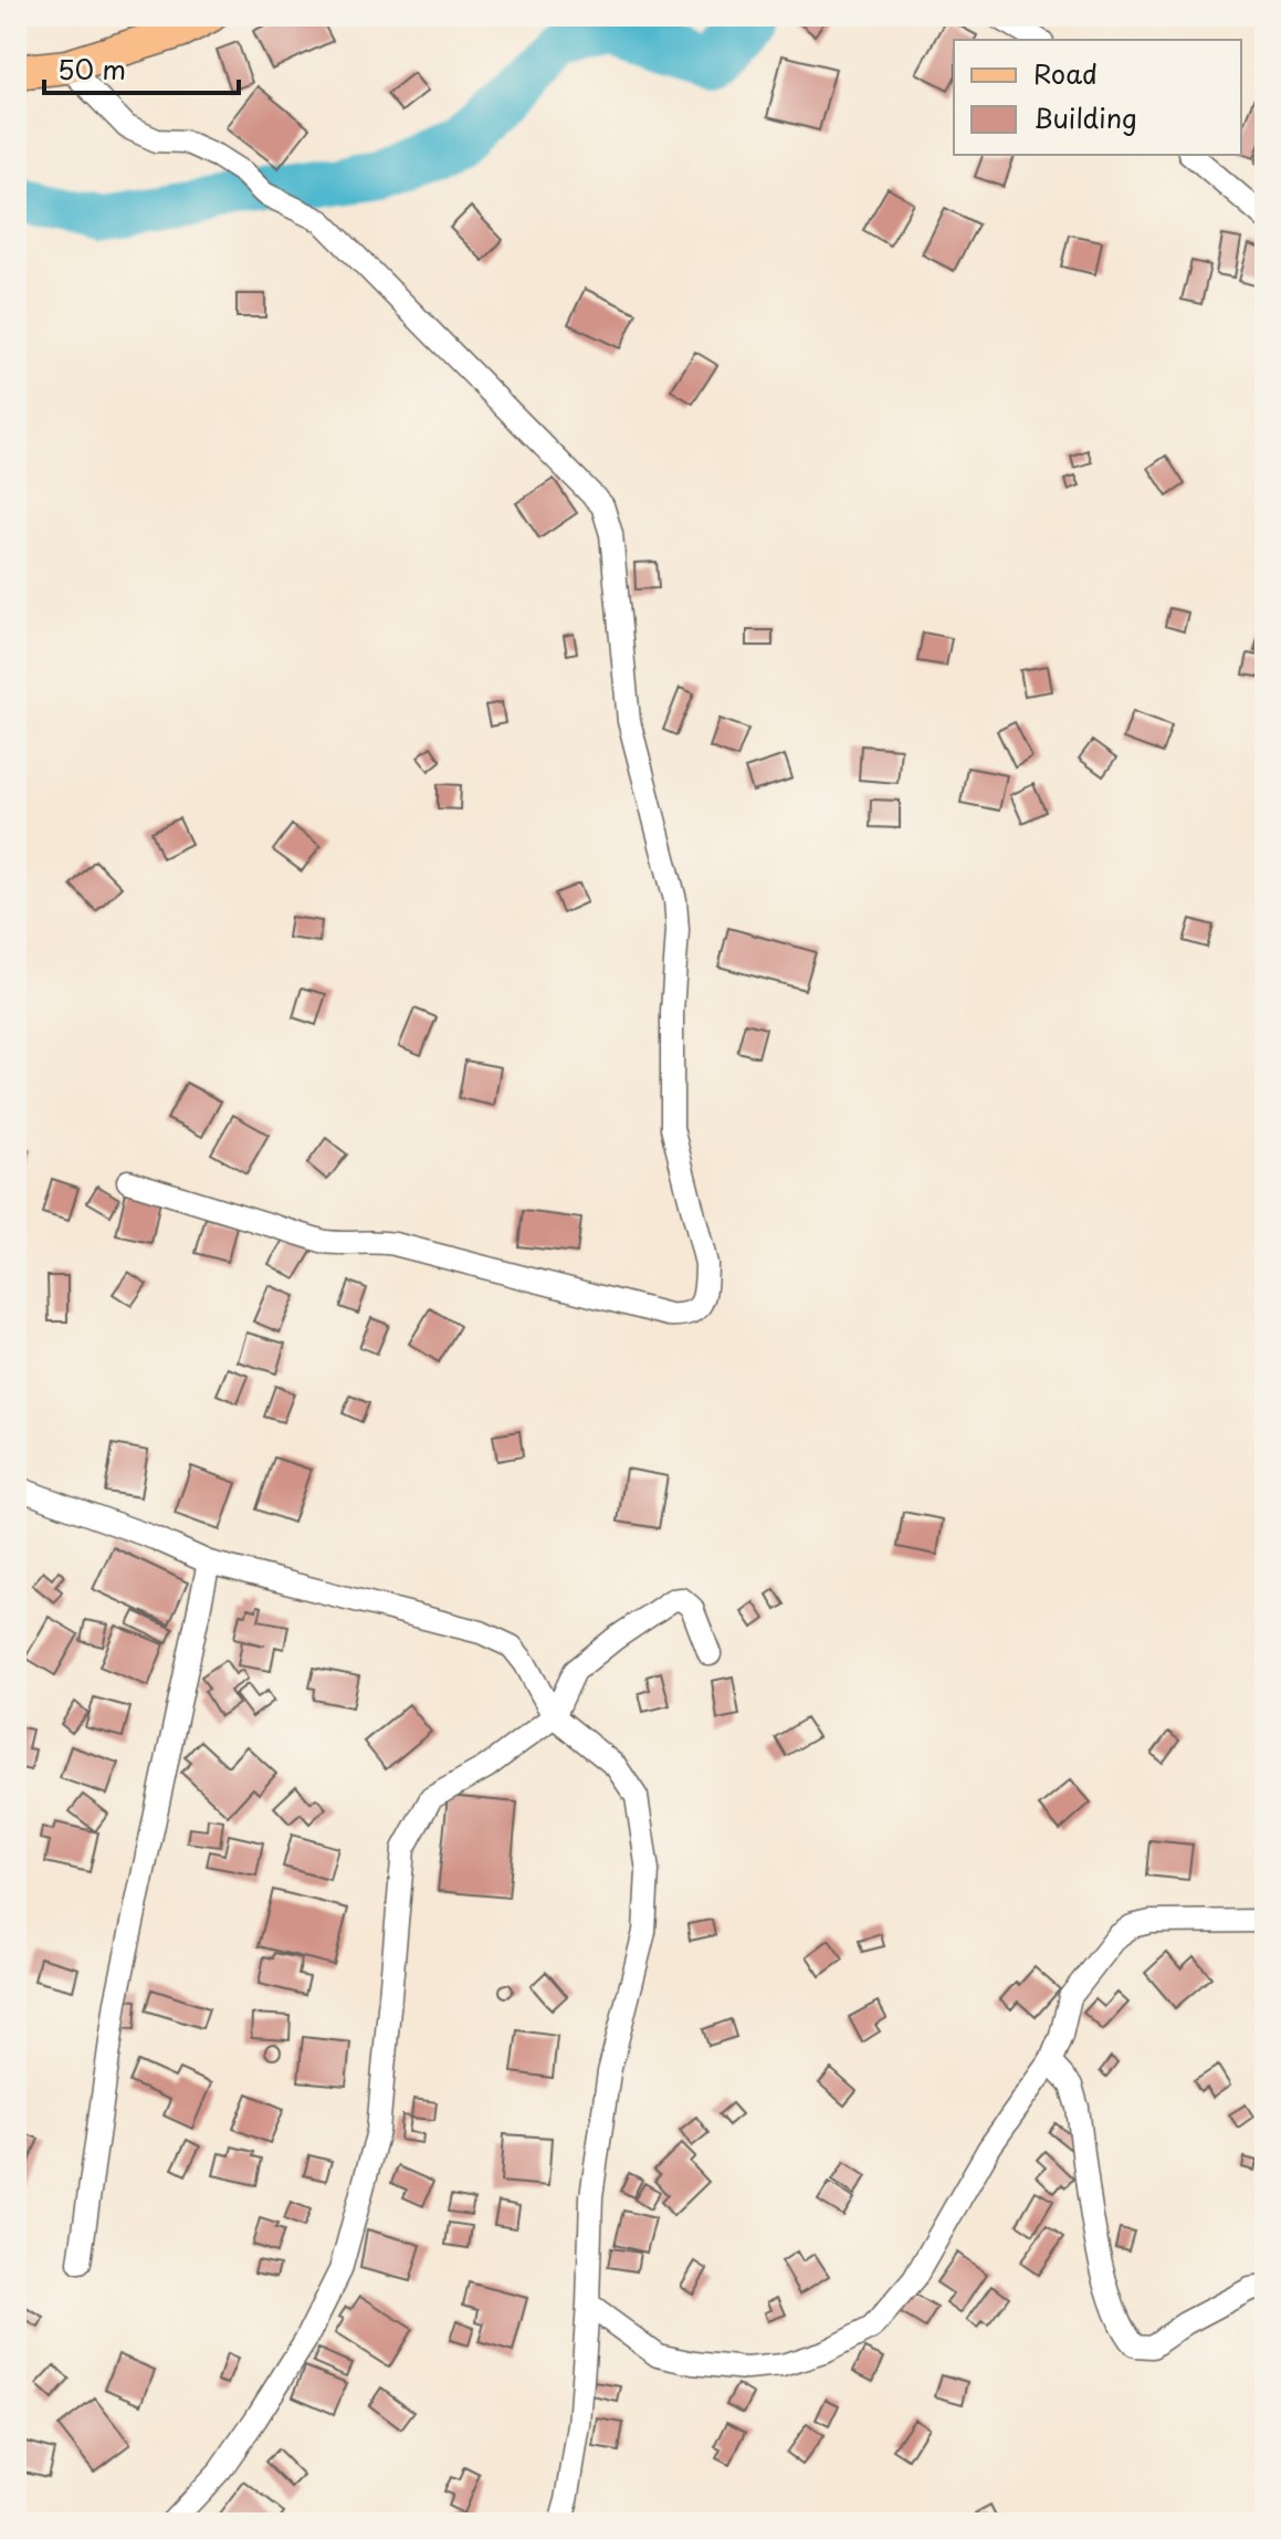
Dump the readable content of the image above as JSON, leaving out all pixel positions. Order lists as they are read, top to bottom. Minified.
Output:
{"legend":["Road","Building"],"scale_bar":"50 m"}
